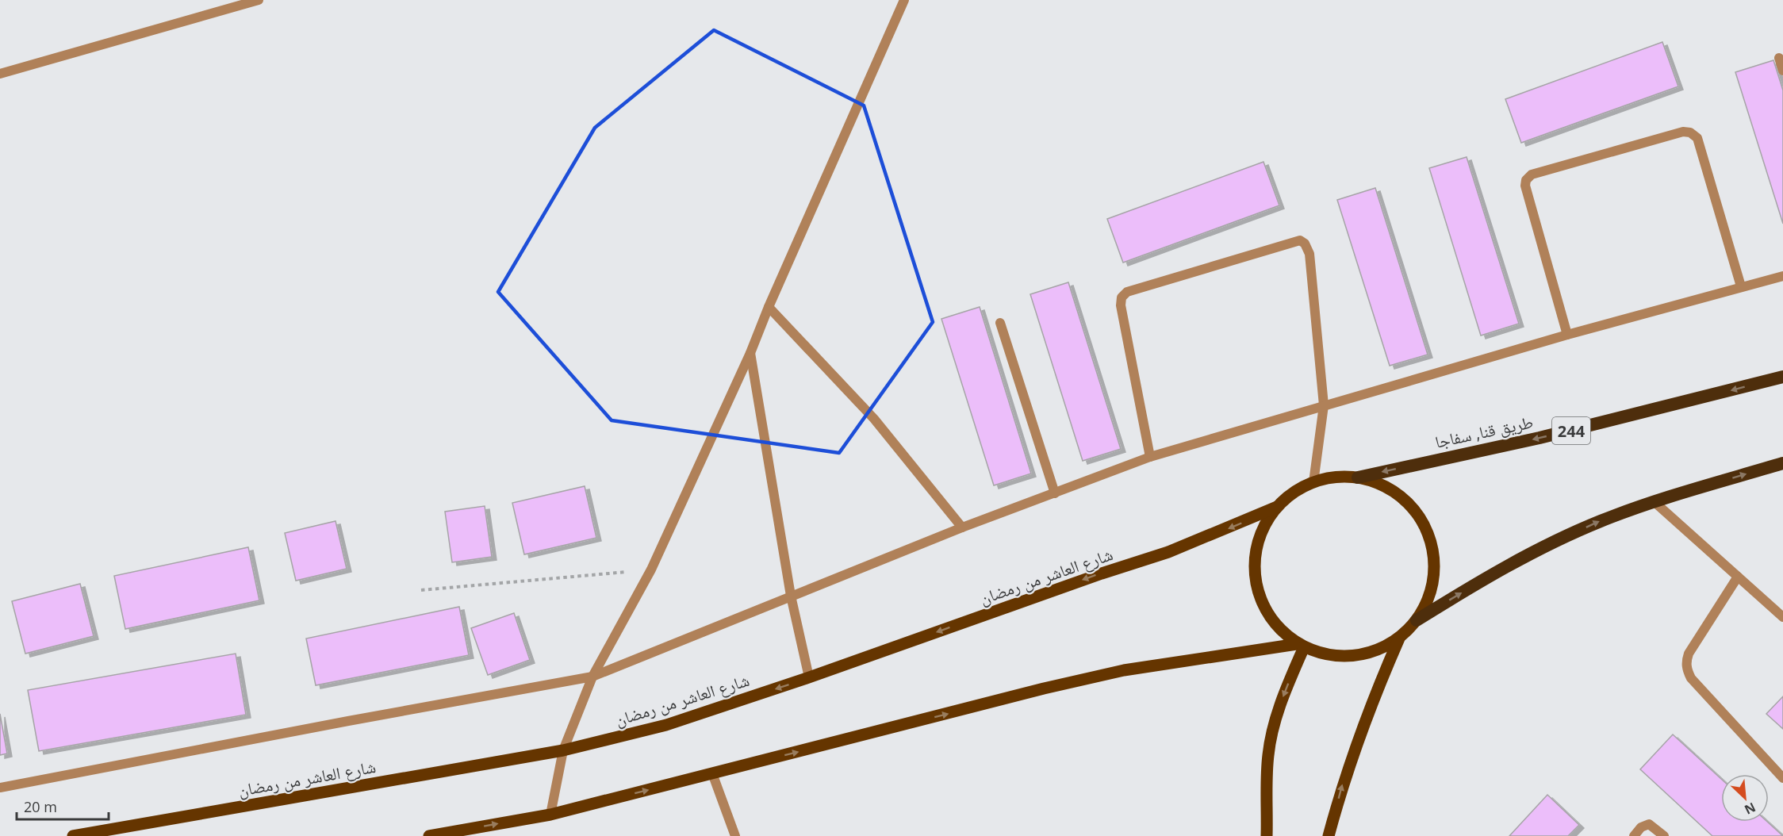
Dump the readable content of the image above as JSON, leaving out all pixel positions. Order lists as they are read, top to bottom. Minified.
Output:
{"streets":{"highway":["244","طريق قنا, سفاجا"],"main road":["شارع العاشر من رمضان"]},"scale_bar":"20 m","north":"bottom right"}
